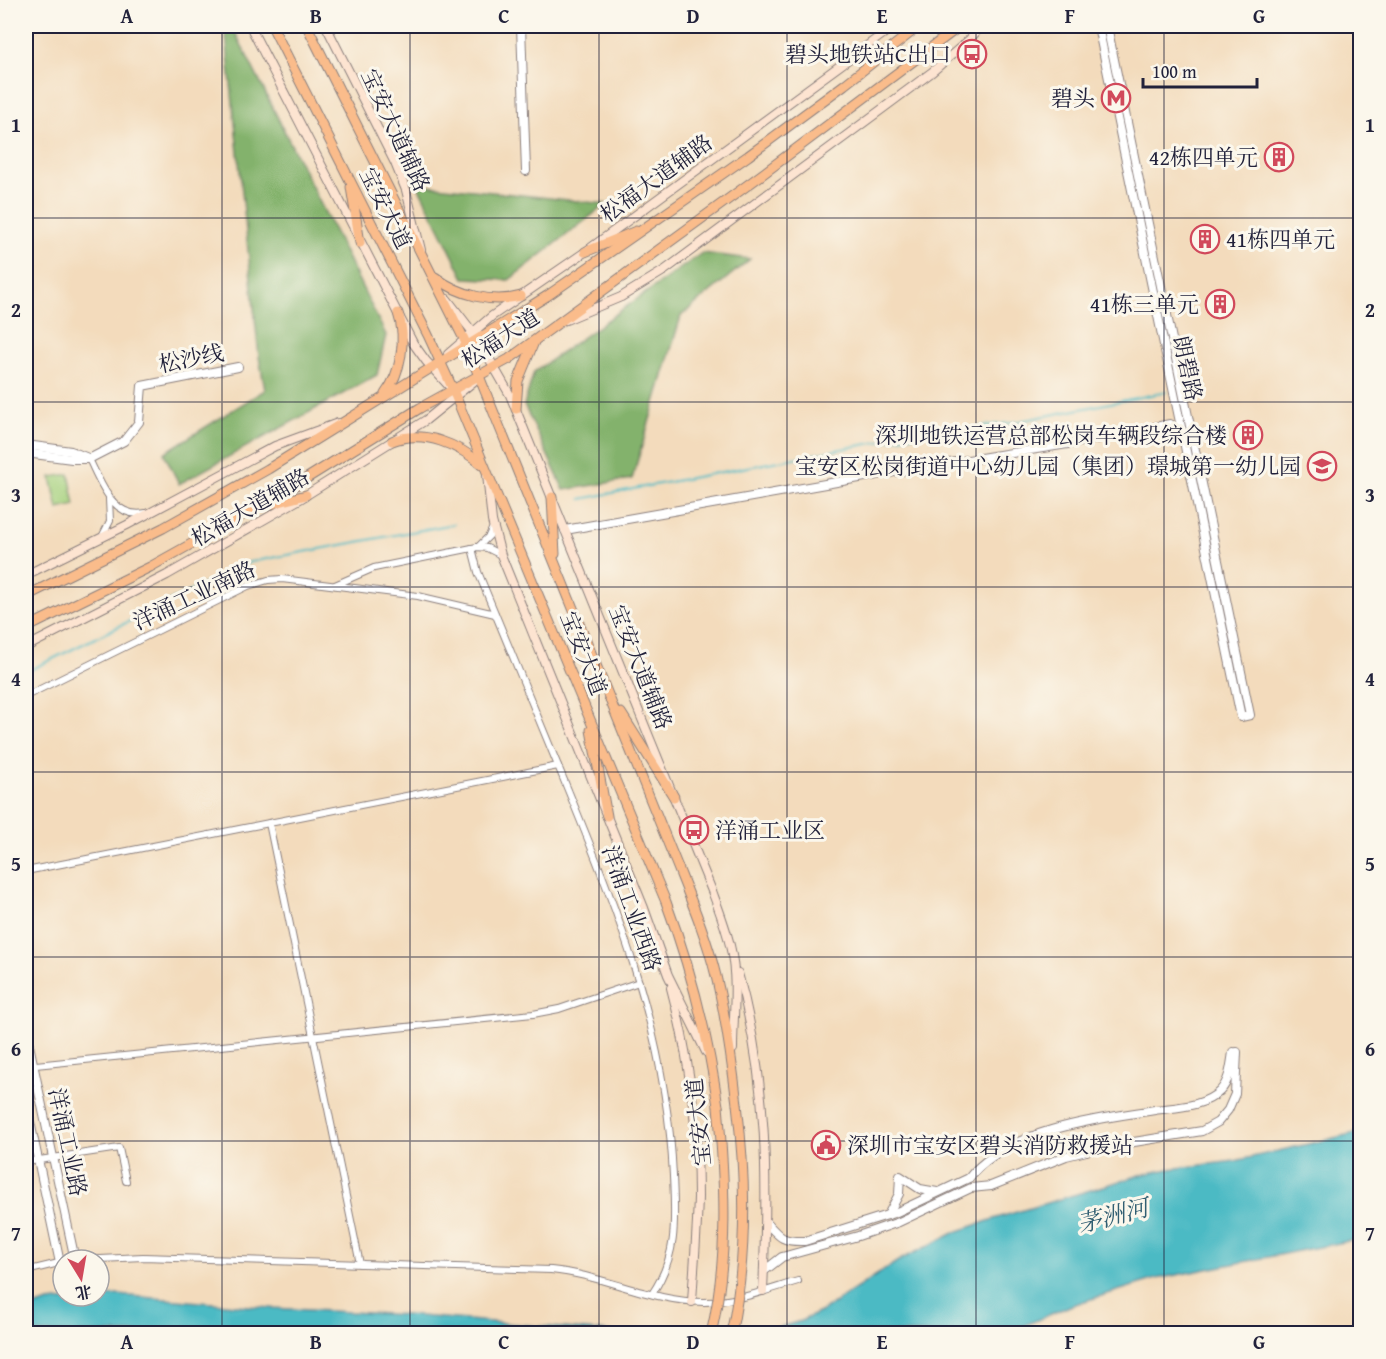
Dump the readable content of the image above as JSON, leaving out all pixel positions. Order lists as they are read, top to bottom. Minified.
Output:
{"streets":{"main road":["宝安大道辅路","松福大道辅路","宝安大道","松福大道"],"street":["松沙线","朗碧路","洋涌工业南路","洋涌工业西路","洋涌工业路"]},"crossings":[["宝安大道辅路","松福大道辅路"],["宝安大道辅路","宝安大道"],["宝安大道辅路","松福大道"],["松福大道辅路","宝安大道"],["松福大道辅路","松福大道"],["宝安大道","松福大道"],["洋涌工业南路","洋涌工业西路"]],"water":["茅洲河"],"places":{"bus stop":["碧头地铁站C出口","洋涌工业区"],"metro station":["碧头"],"building":["42栋四单元","41栋四单元","41栋三单元","深圳地铁运营总部松岗车辆段综合楼"],"school or university":["宝安区松岗街道中心幼儿园（集团）璟城第一幼儿园"],"public building":["深圳市宝安区碧头消防救援站"]},"scale_bar":"100 m","north":"bottom","grid":{"columns":["A","B","C","D","E","F","G"],"rows":["1","2","3","4","5","6","7"]}}
